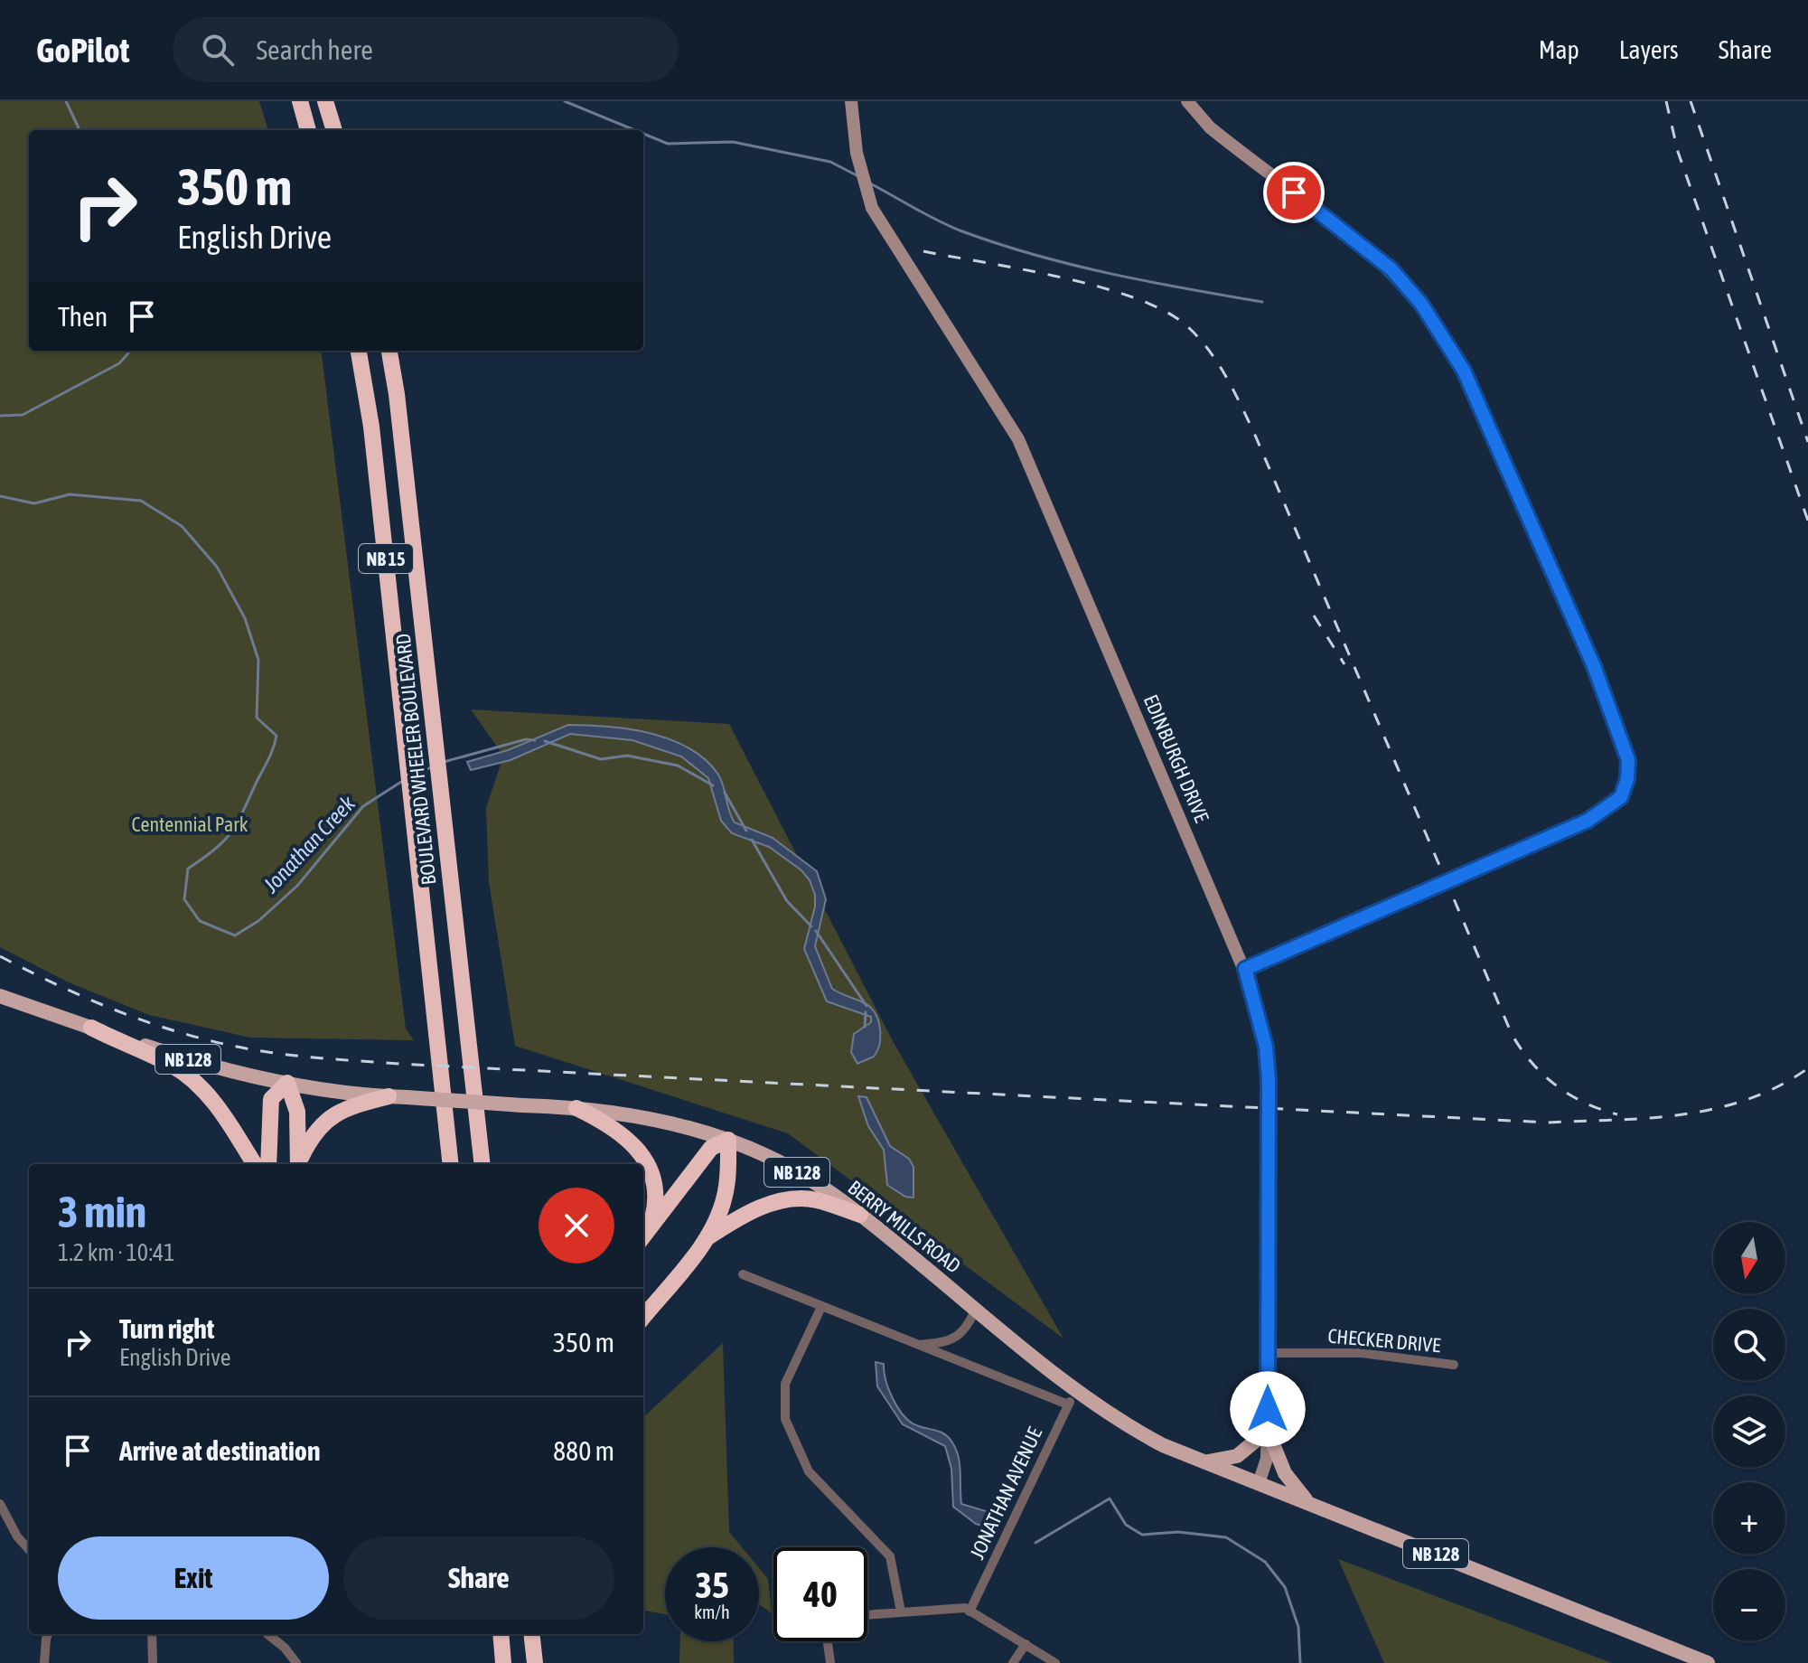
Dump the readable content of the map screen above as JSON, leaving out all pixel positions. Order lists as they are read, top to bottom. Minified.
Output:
{"streets":{"highway":["NB 15","BOULEVARD WHEELER BOULEVARD"],"main road":["NB 128","BERRY MILLS ROAD"],"street":["EDINBURGH DRIVE","CHECKER DRIVE","JONATHAN AVENUE"]},"crossings":[["EDINBURGH DRIVE","NB 128"],["EDINBURGH DRIVE","CHECKER DRIVE"],["NB 128","BERRY MILLS ROAD"],["BERRY MILLS ROAD","JONATHAN AVENUE"]],"water":["Jonathan Creek"],"parks":["Centennial Park"],"north":"bottom","page":{"header":"GoPilot","search":"Search here","nav":["Map","Layers","Share"],"turn":["350 m","English Drive"],"then":"Then","heading":["3 min","1.2 km · 10:41"],"map_buttons":["+","−"],"list":[{"name":"Turn right","note":"English Drive","value":"350 m"},{"name":"Arrive at destination","value":"880 m"}],"buttons":["Exit","Share"],"speed":"35 km/h","limit":"40"}}
